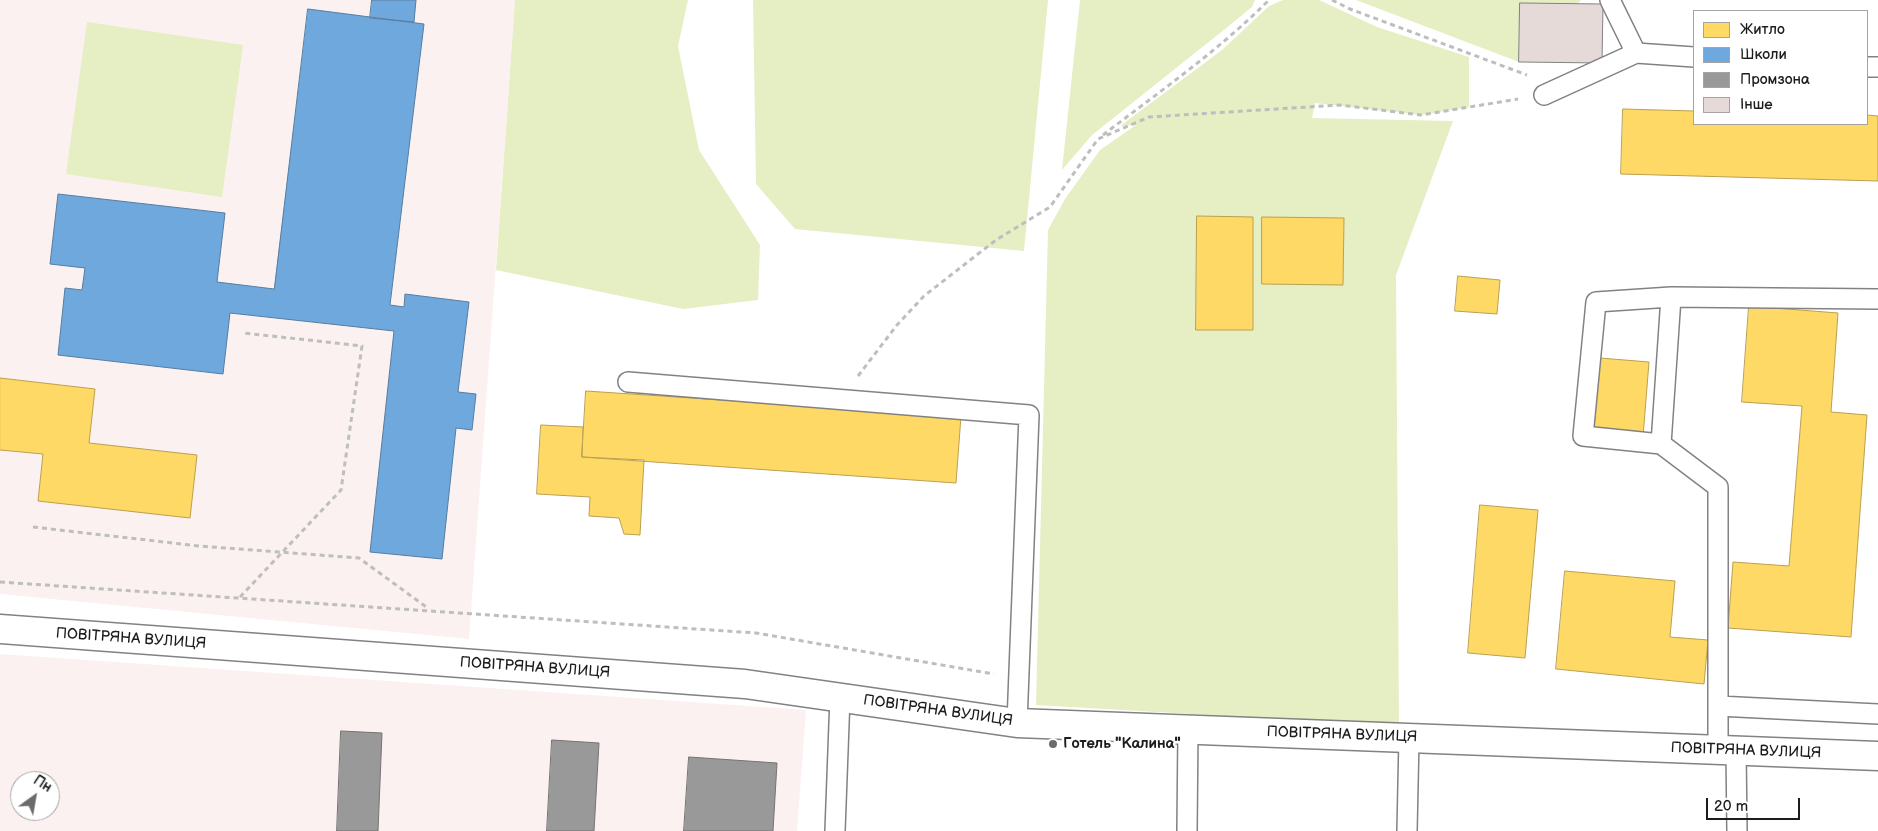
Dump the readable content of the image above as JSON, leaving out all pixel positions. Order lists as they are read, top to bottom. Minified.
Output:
{"streets":{"street":["ПОВІТРЯНА ВУЛИЦЯ"]},"places":["Готель \"Калина\""],"legend":["Житло","Школи","Промзона","Інше"],"scale_bar":"20 m","north":"top right"}
